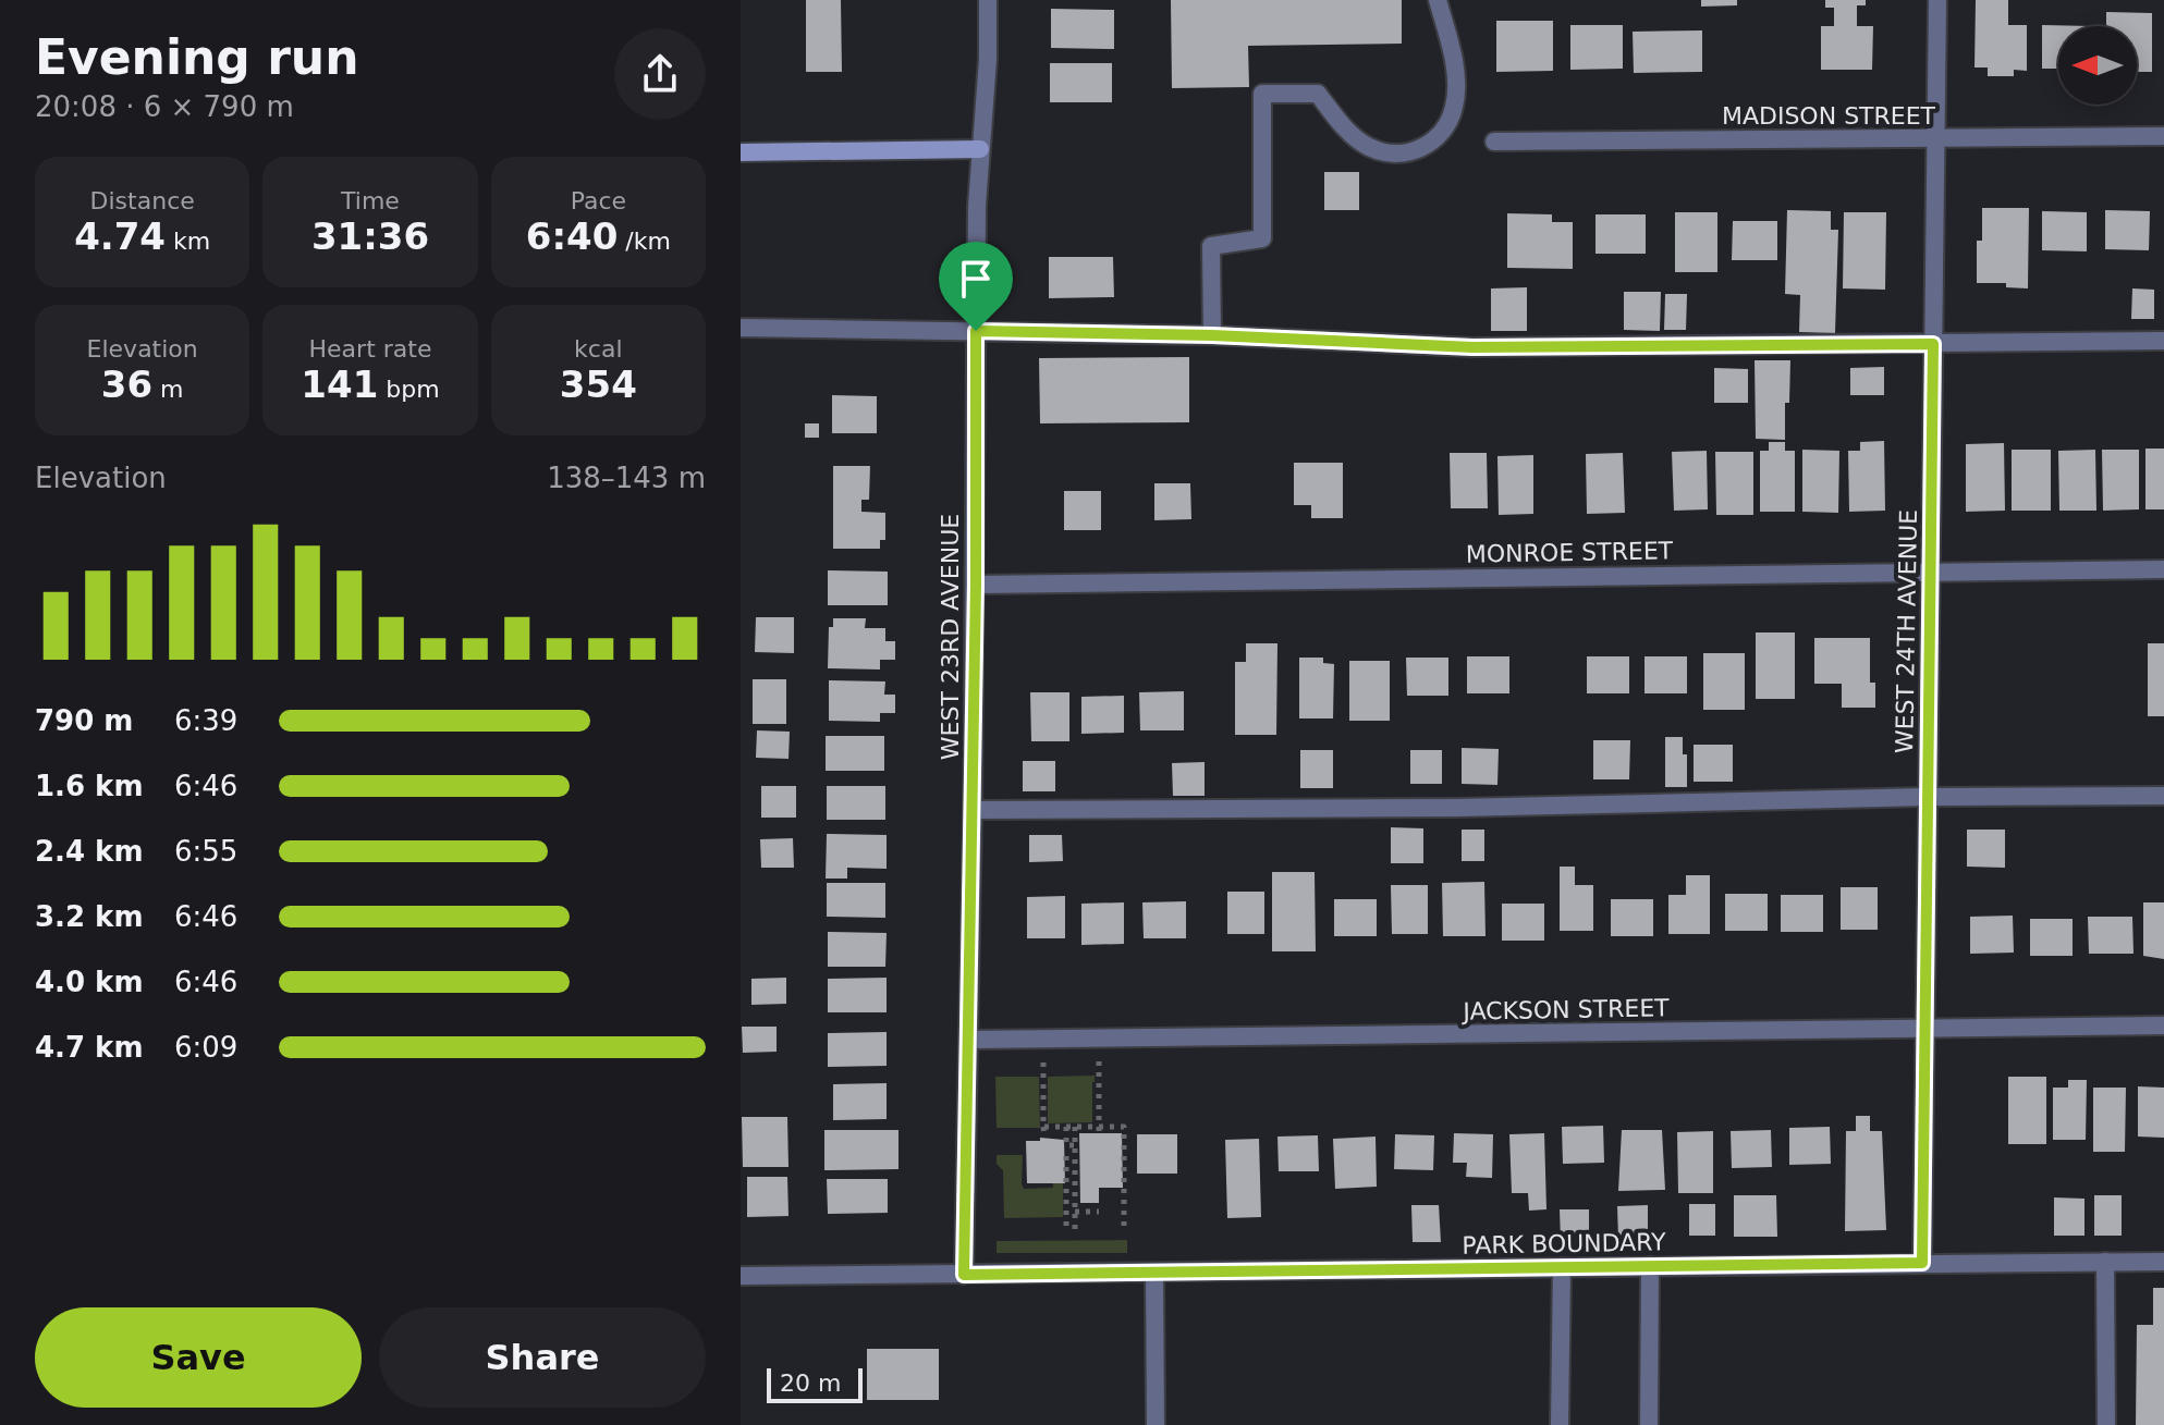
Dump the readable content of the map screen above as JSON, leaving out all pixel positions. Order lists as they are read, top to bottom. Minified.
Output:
{"streets":{"street":["MADISON STREET","MONROE STREET","WEST 24TH AVENUE","WEST 23RD AVENUE","JACKSON STREET","PARK BOUNDARY"]},"crossings":[["MADISON STREET","WEST 24TH AVENUE"],["MONROE STREET","WEST 24TH AVENUE"],["MONROE STREET","WEST 23RD AVENUE"],["WEST 24TH AVENUE","JACKSON STREET"],["WEST 24TH AVENUE","PARK BOUNDARY"],["WEST 23RD AVENUE","JACKSON STREET"],["WEST 23RD AVENUE","PARK BOUNDARY"]],"scale_bar":"20 m","north":"left","page":{"heading":["Evening run","20:08 · 6 × 790 m"],"stats":[["Distance","4.74 km"],["Time","31:36"],["Pace","6:40 /km"],["Elevation","36 m"],["Heart rate","141 bpm"],["kcal","354"]],"chart":["Elevation","138–143 m"],"list":[{"name":"790 m","note":"6:39"},{"name":"1.6 km","note":"6:46"},{"name":"2.4 km","note":"6:55"},{"name":"3.2 km","note":"6:46"},{"name":"4.0 km","note":"6:46"},{"name":"4.7 km","note":"6:09"}],"buttons":["Save","Share"],"scale":"20 m"}}
